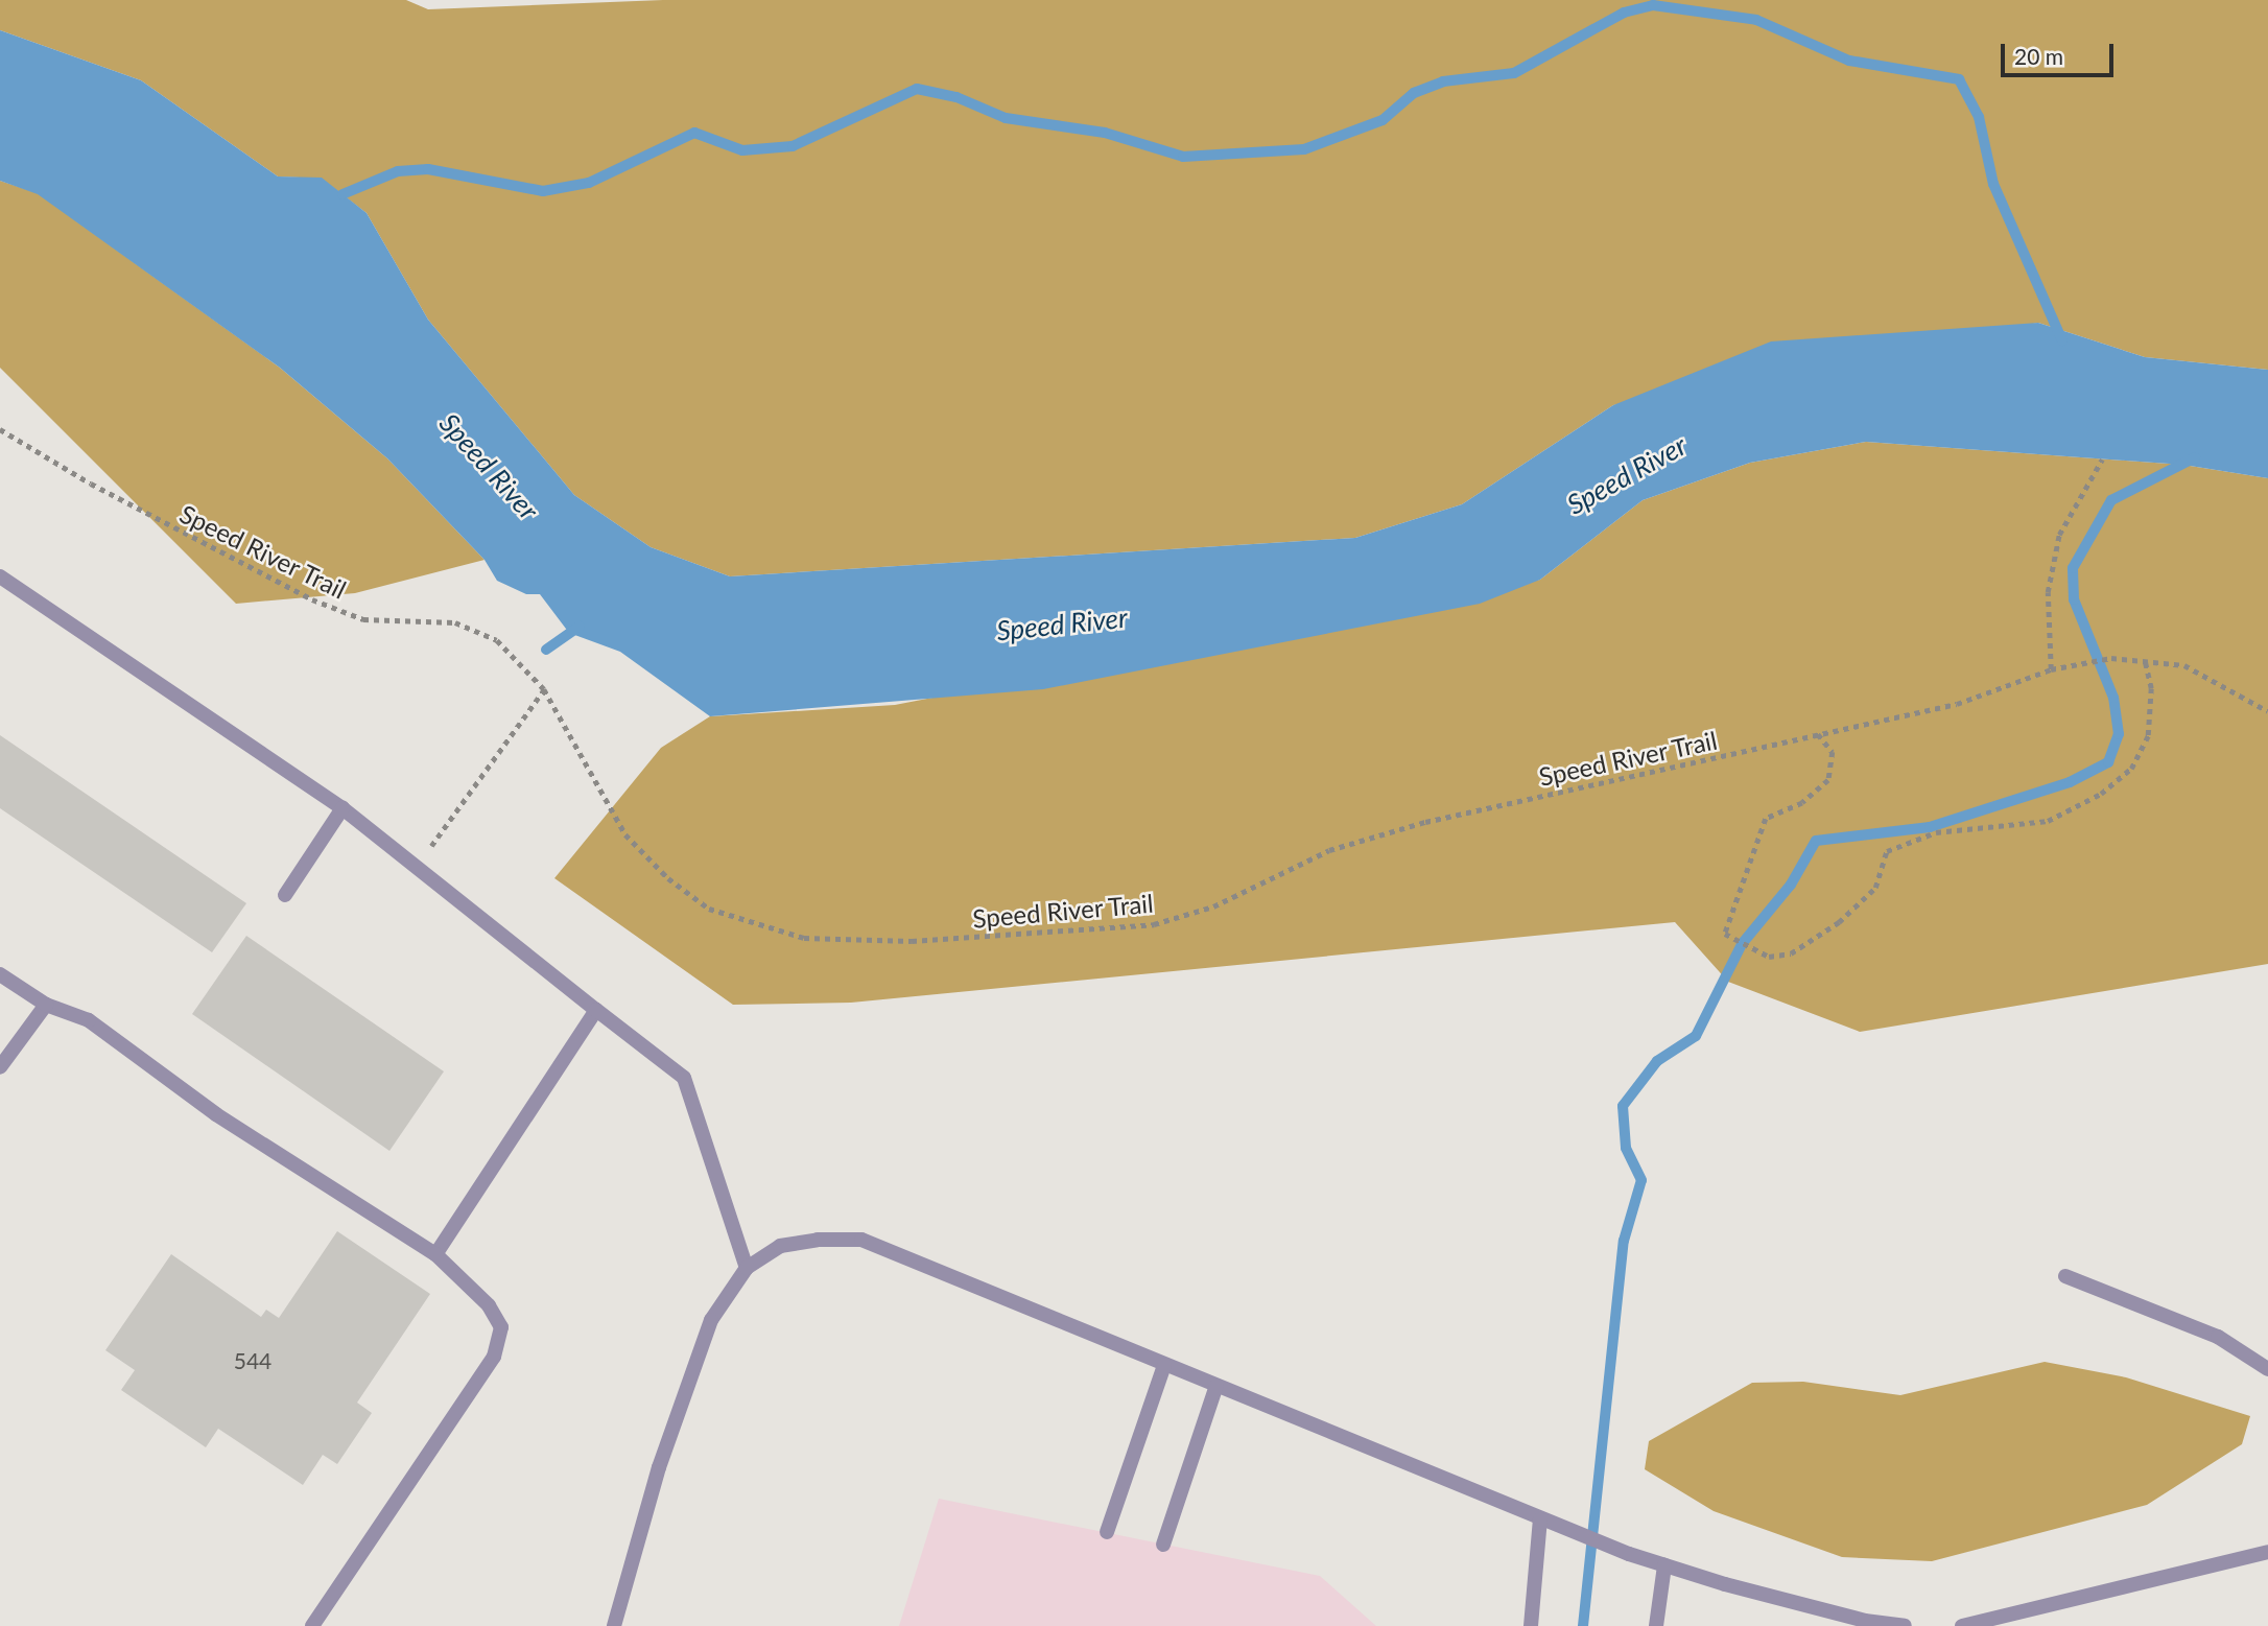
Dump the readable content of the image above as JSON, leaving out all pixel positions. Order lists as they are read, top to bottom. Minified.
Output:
{"streets":{"path":["Speed River Trail"]},"water":["Speed River"],"house_numbers":["544"],"scale_bar":"20 m"}
